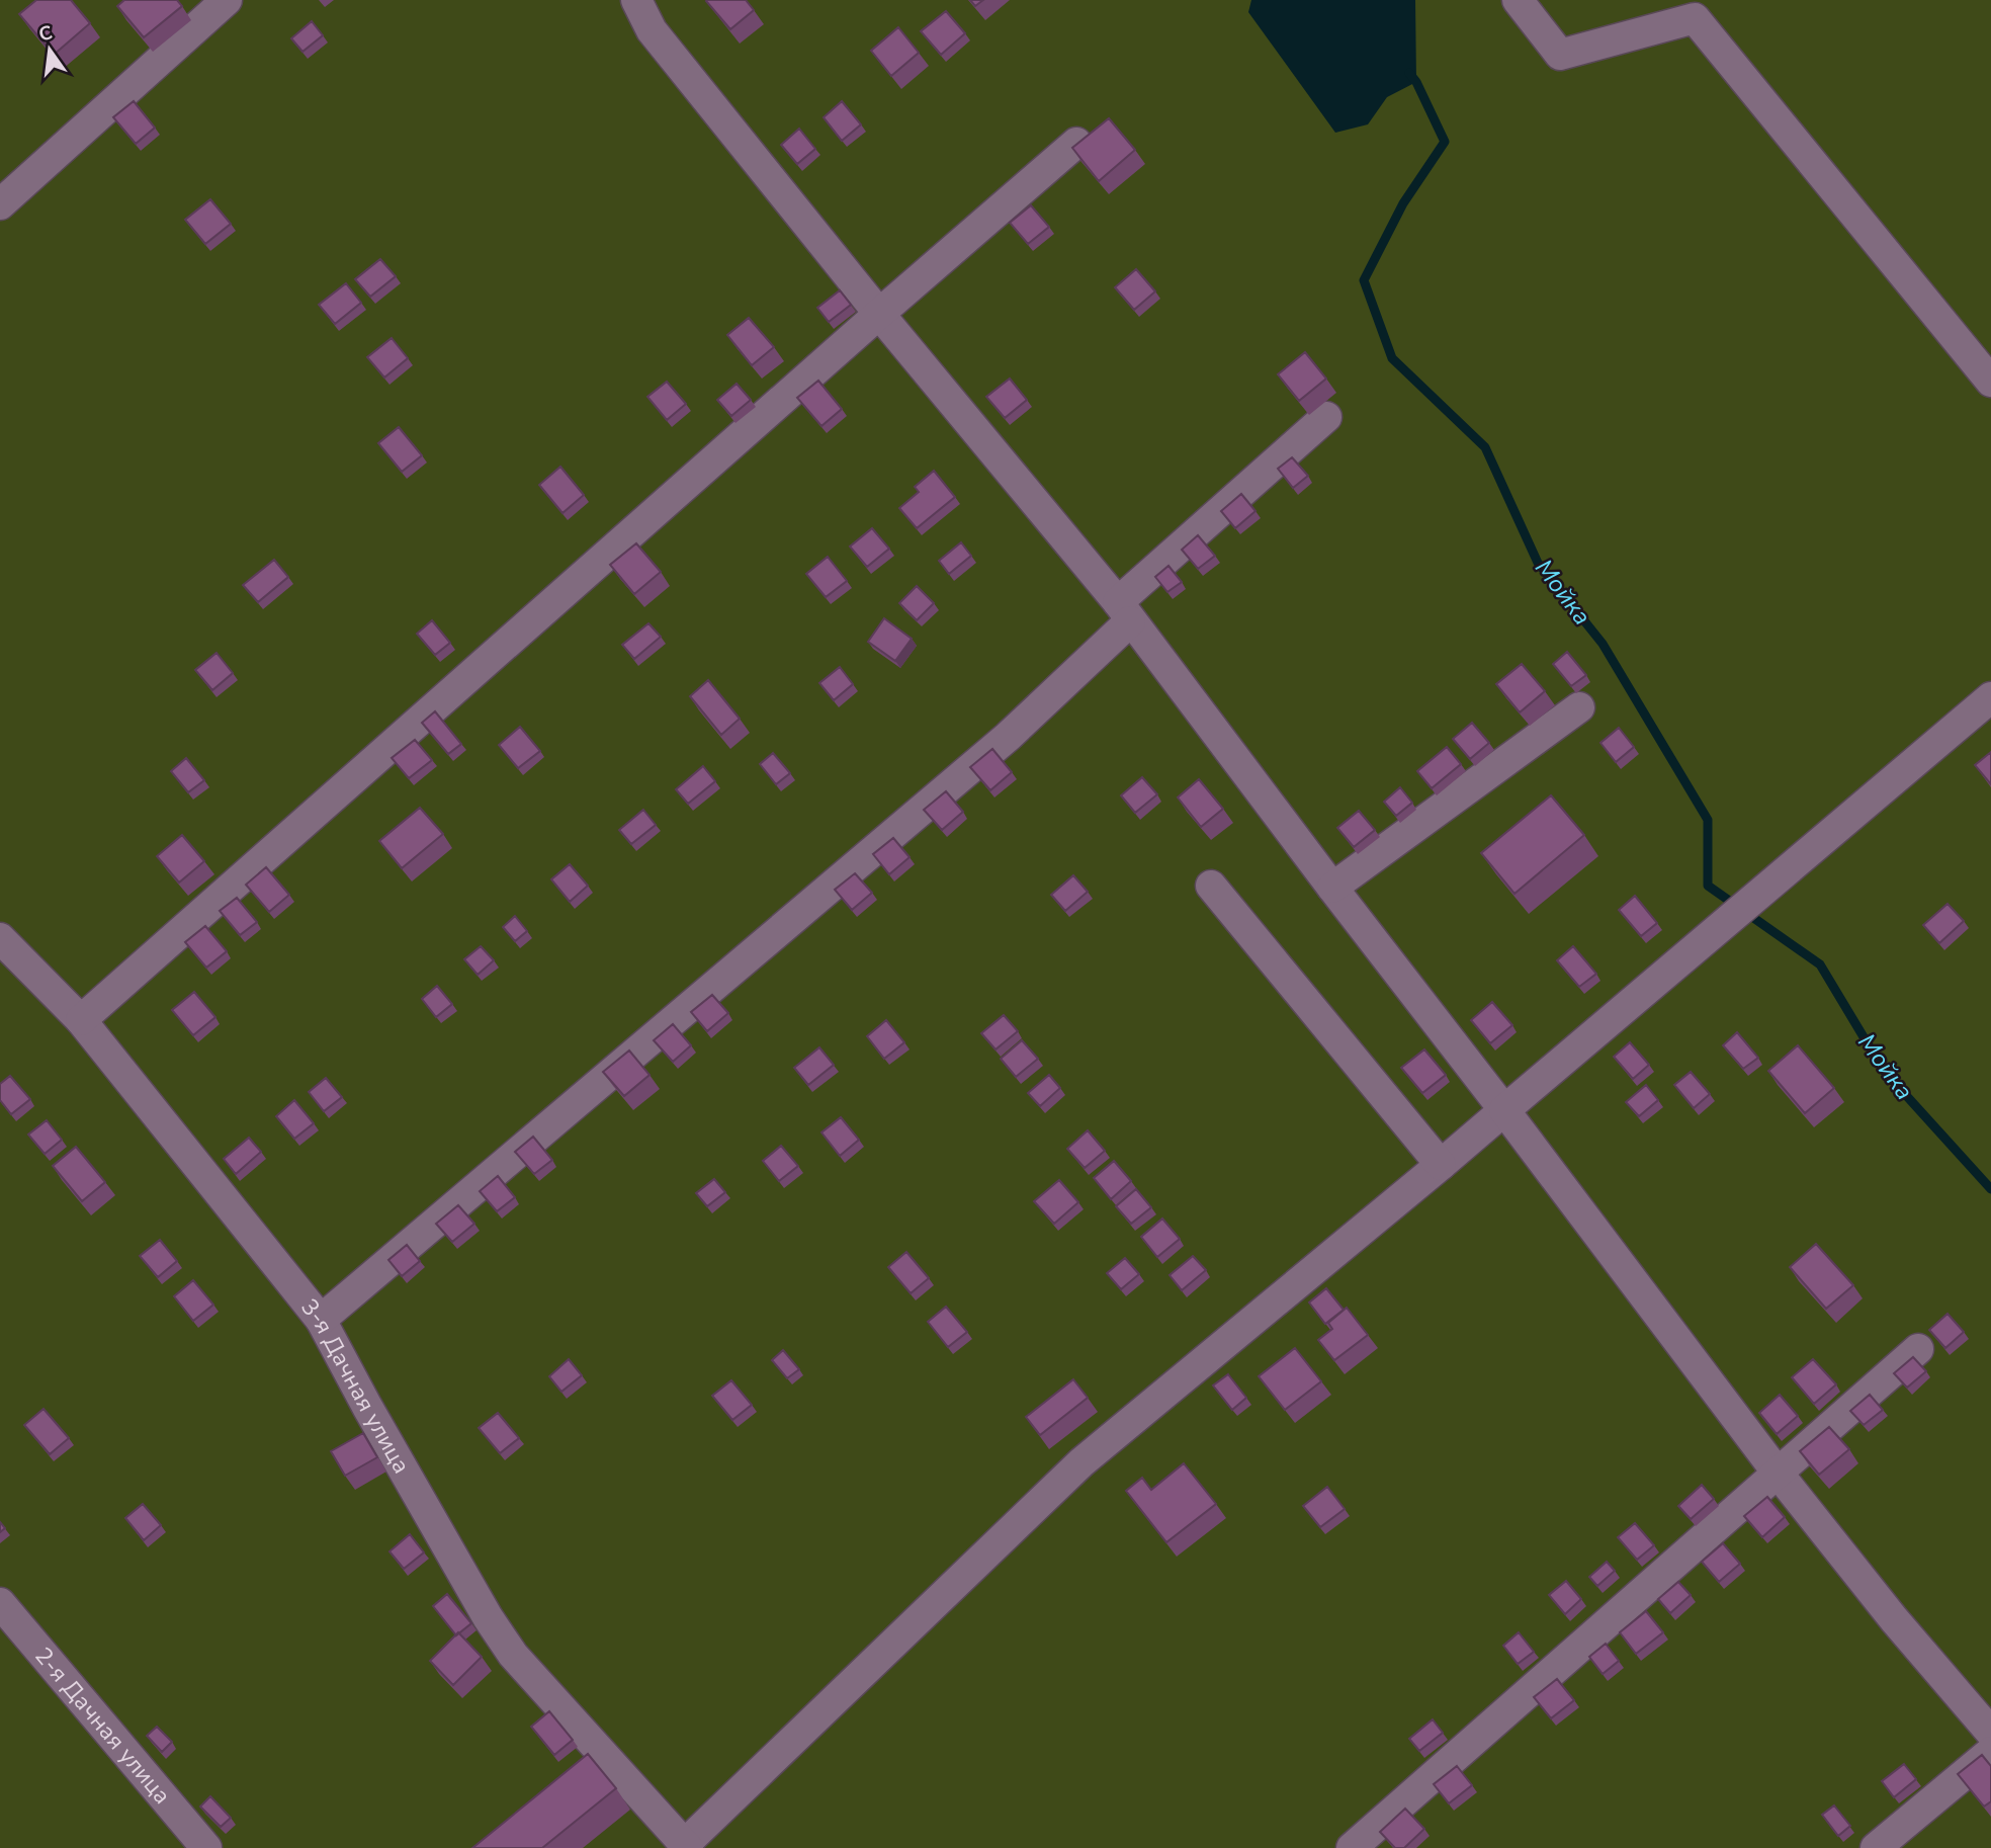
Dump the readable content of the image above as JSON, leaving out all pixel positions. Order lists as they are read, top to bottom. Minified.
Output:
{"streets":{"street":["3-я Дачная улица","2-я Дачная улица"]},"water":["Мойка"],"north":"top"}
